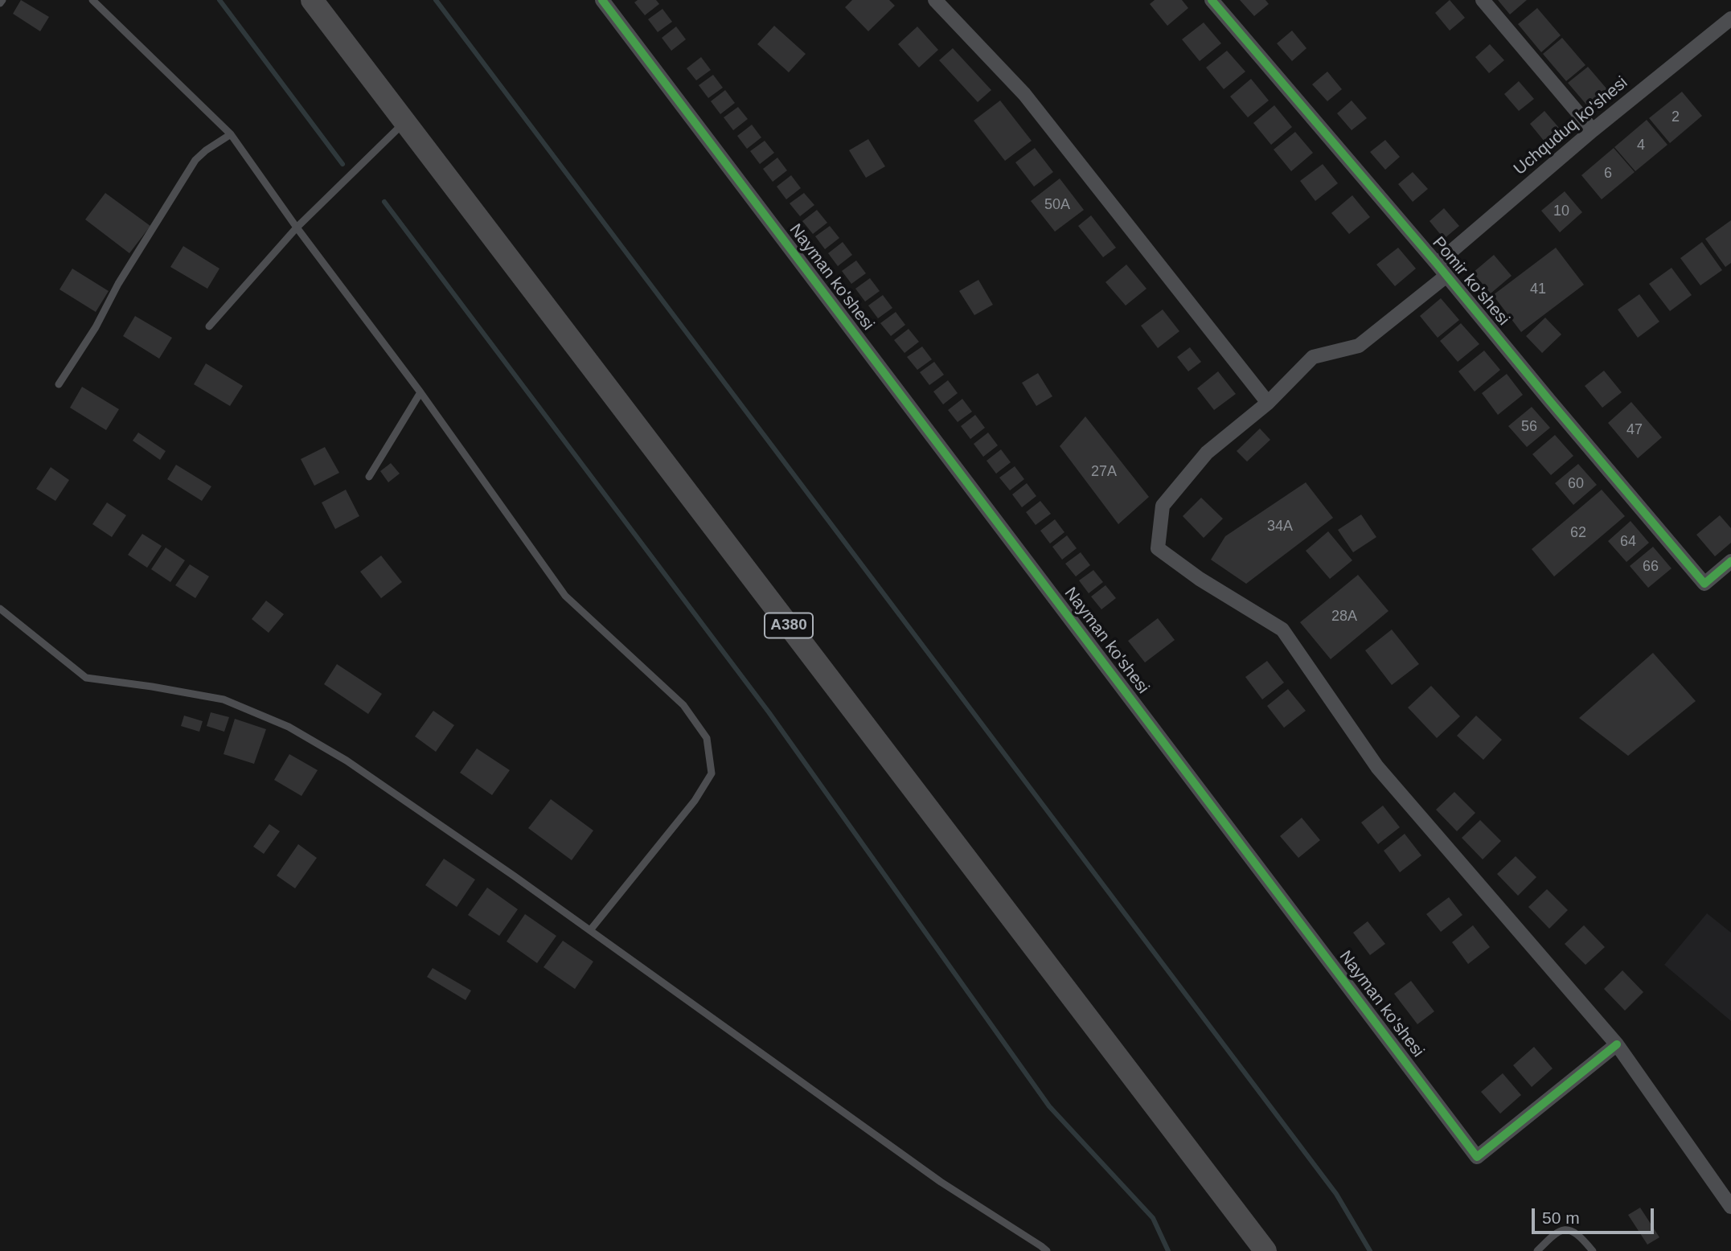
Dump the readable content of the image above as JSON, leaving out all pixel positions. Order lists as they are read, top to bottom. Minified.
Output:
{"streets":{"highway":["A380"],"street":["Uchquduq ko'shesi","Nayman ko'shesi","Pomir ko'shesi"]},"crossings":[["Uchquduq ko'shesi","Pomir ko'shesi"]],"house_numbers":["2","4","6","50A","10","41","56","47","27A","60","34A","62","64","66","28A"],"scale_bar":"50 m"}
